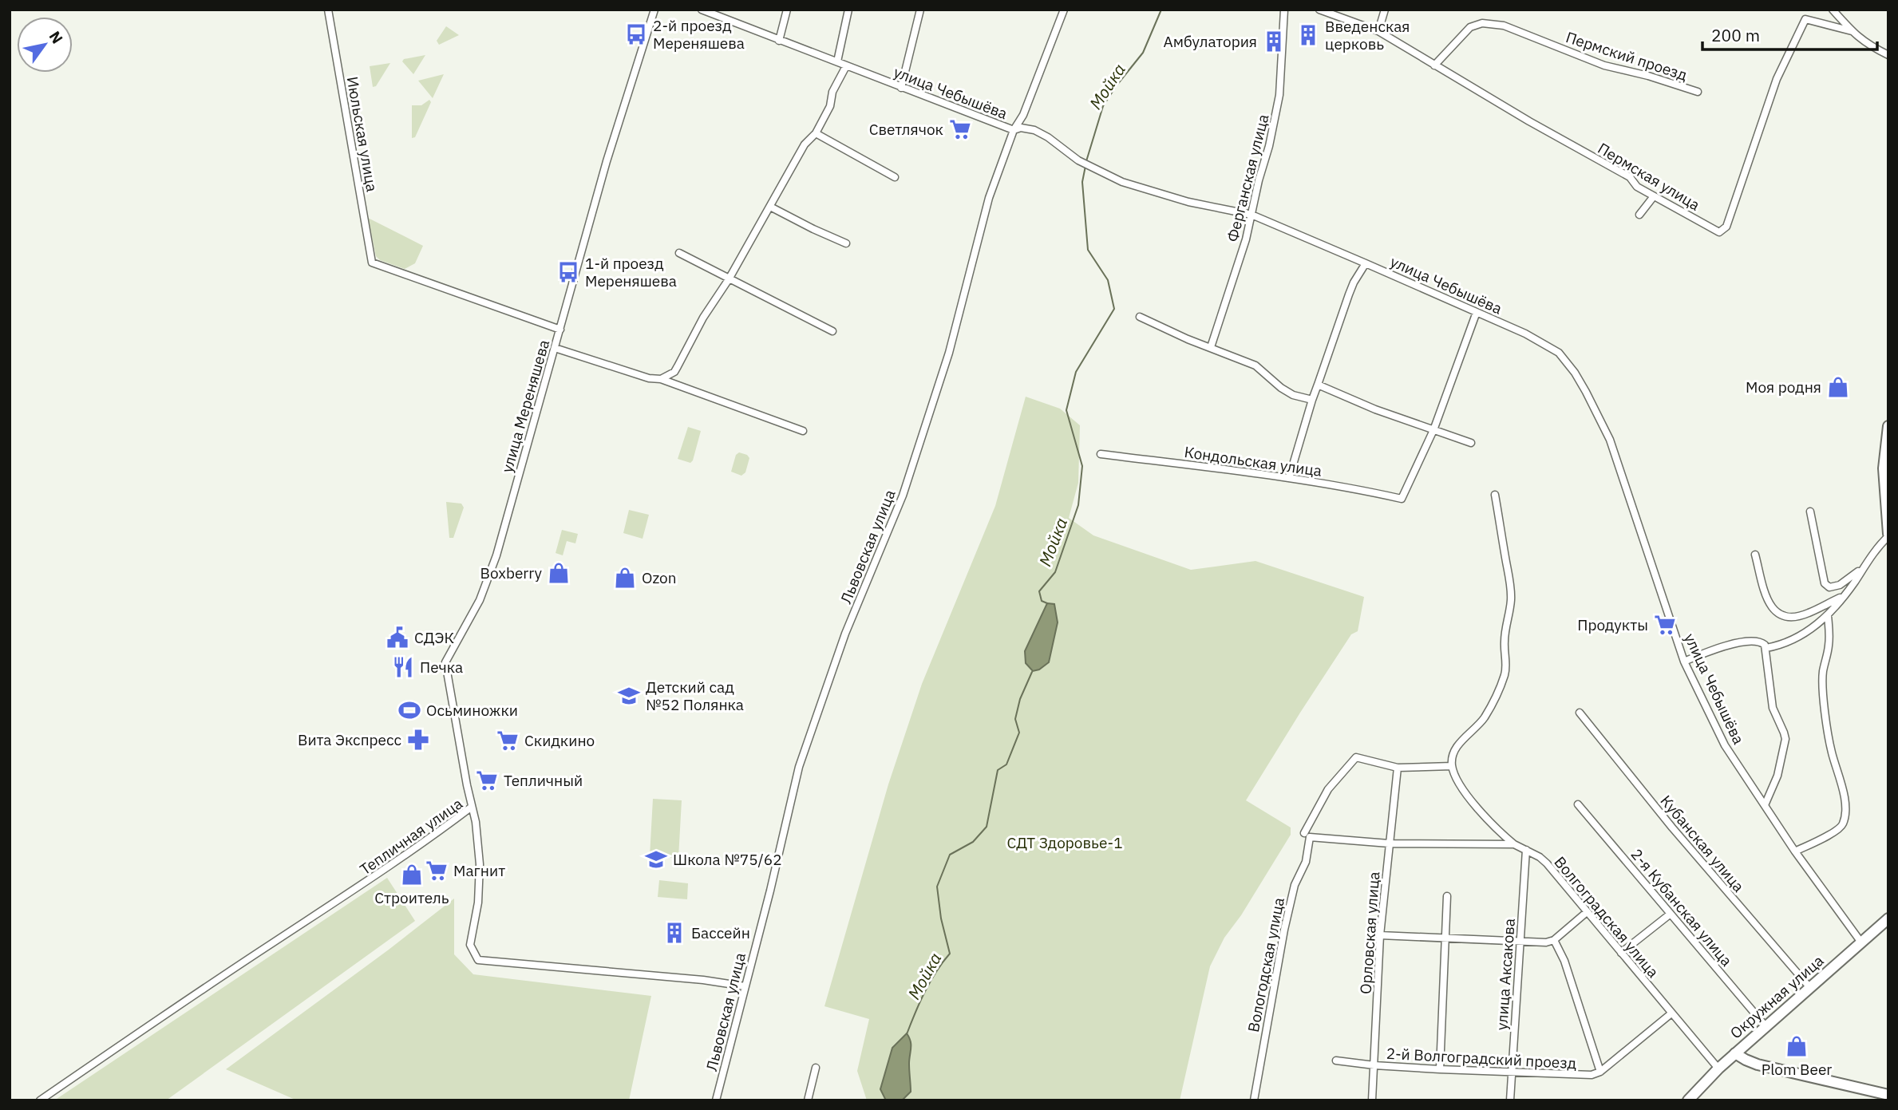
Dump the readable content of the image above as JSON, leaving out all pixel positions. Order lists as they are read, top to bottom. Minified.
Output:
{"streets":{"main road":["Окружная улица"],"street":["Пермский проезд","улица Чебышёва","Июльская улица","Пермская улица","Ферганская улица","улица Мереняшева","Кондольская улица","Львовская улица","Тепличная улица","Кубанская улица","2-я Кубанская улица","Волгоградская улица","Орловская улица","Вологодская улица","улица Аксакова","2-й Волгоградский проезд"]},"crossings":[["Пермский проезд","Пермская улица"],["улица Чебышёва","Ферганская улица"],["улица Чебышёва","Львовская улица"],["улица Чебышёва","Окружная улица"],["Июльская улица","улица Мереняшева"],["улица Мереняшева","Тепличная улица"],["Львовская улица","Тепличная улица"],["Кубанская улица","Окружная улица"],["2-я Кубанская улица","Окружная улица"],["Волгоградская улица","Орловская улица"],["Волгоградская улица","Вологодская улица"],["Волгоградская улица","улица Аксакова"],["Волгоградская улица","Окружная улица"],["Орловская улица","Вологодская улица"],["Орловская улица","2-й Волгоградский проезд"],["улица Аксакова","2-й Волгоградский проезд"]],"water":["Мойка"],"parks":["СДТ Здоровье-1"],"places":{"bus stop":["2-й проезд Мереняшева","1-й проезд Мереняшева"],"building":["Введенская церковь","Амбулатория","Бассейн"],"supermarket":["Светлячок","Продукты","Скидкино","Тепличный","Магнит"],"shop":["Моя родня","Boxberry","Ozon","Строитель","Plom Beer"],"public building":["СДЭК"],"restaurant":["Печка"],"school or university":["Детский сад №52 Полянка","Школа №75/62"],"sports":["Осьминожки"],"pharmacy":["Вита Экспресс"]},"scale_bar":"200 m","north":"top right"}
